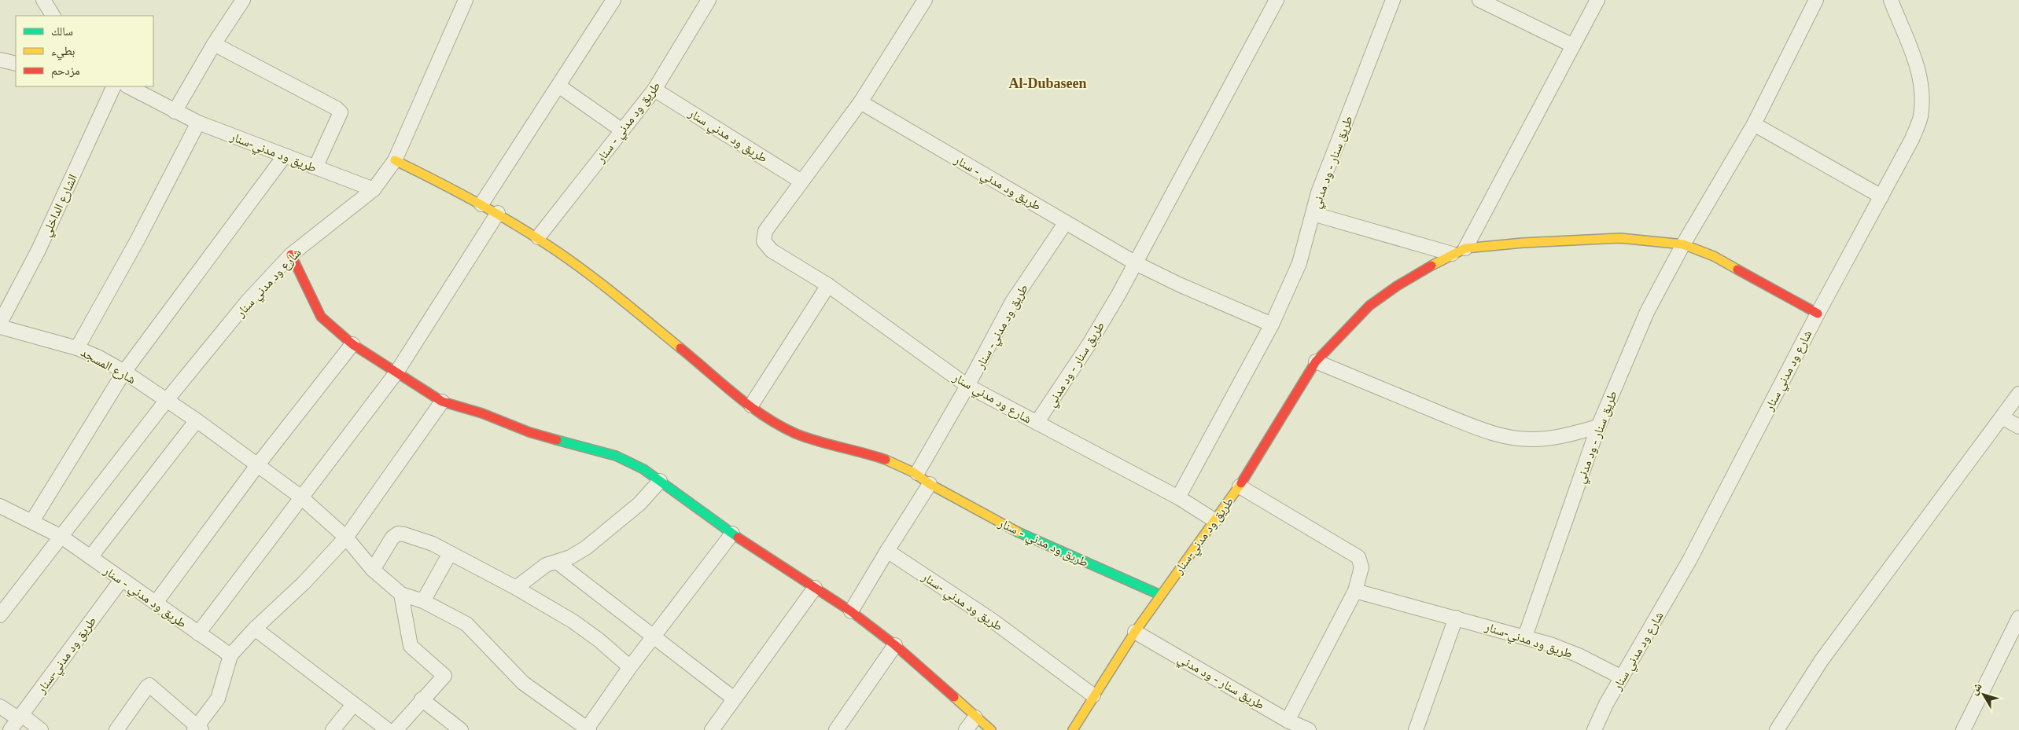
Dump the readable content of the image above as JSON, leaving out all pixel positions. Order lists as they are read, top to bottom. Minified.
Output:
{"streets":{"street":["طريق ود مدني - سنار","طريق ود مدني سنار","طريق ود مدني-سنار","طريق سنار - ود مدني","الشارع الداخلي","شارع ود مدني سنار","طريق ود مدني- سنار","شارع المسجد","طريق ود مدني -سنار"]},"crossings":[["طريق ود مدني - سنار","طريق ود مدني سنار"],["طريق ود مدني - سنار","طريق ود مدني-سنار"],["طريق ود مدني - سنار","طريق سنار - ود مدني"],["طريق ود مدني - سنار","شارع ود مدني سنار"],["طريق ود مدني - سنار","طريق ود مدني- سنار"],["طريق ود مدني سنار","شارع ود مدني سنار"],["طريق ود مدني-سنار","طريق سنار - ود مدني"],["طريق ود مدني-سنار","شارع ود مدني سنار"],["طريق ود مدني-سنار","طريق ود مدني -سنار"],["طريق سنار - ود مدني","شارع ود مدني سنار"],["شارع ود مدني سنار","طريق ود مدني- سنار"],["شارع ود مدني سنار","شارع المسجد"]],"districts":["Al-Dubaseen"],"legend":["سالك","بطيء","مزدحم"],"north":"top left"}
